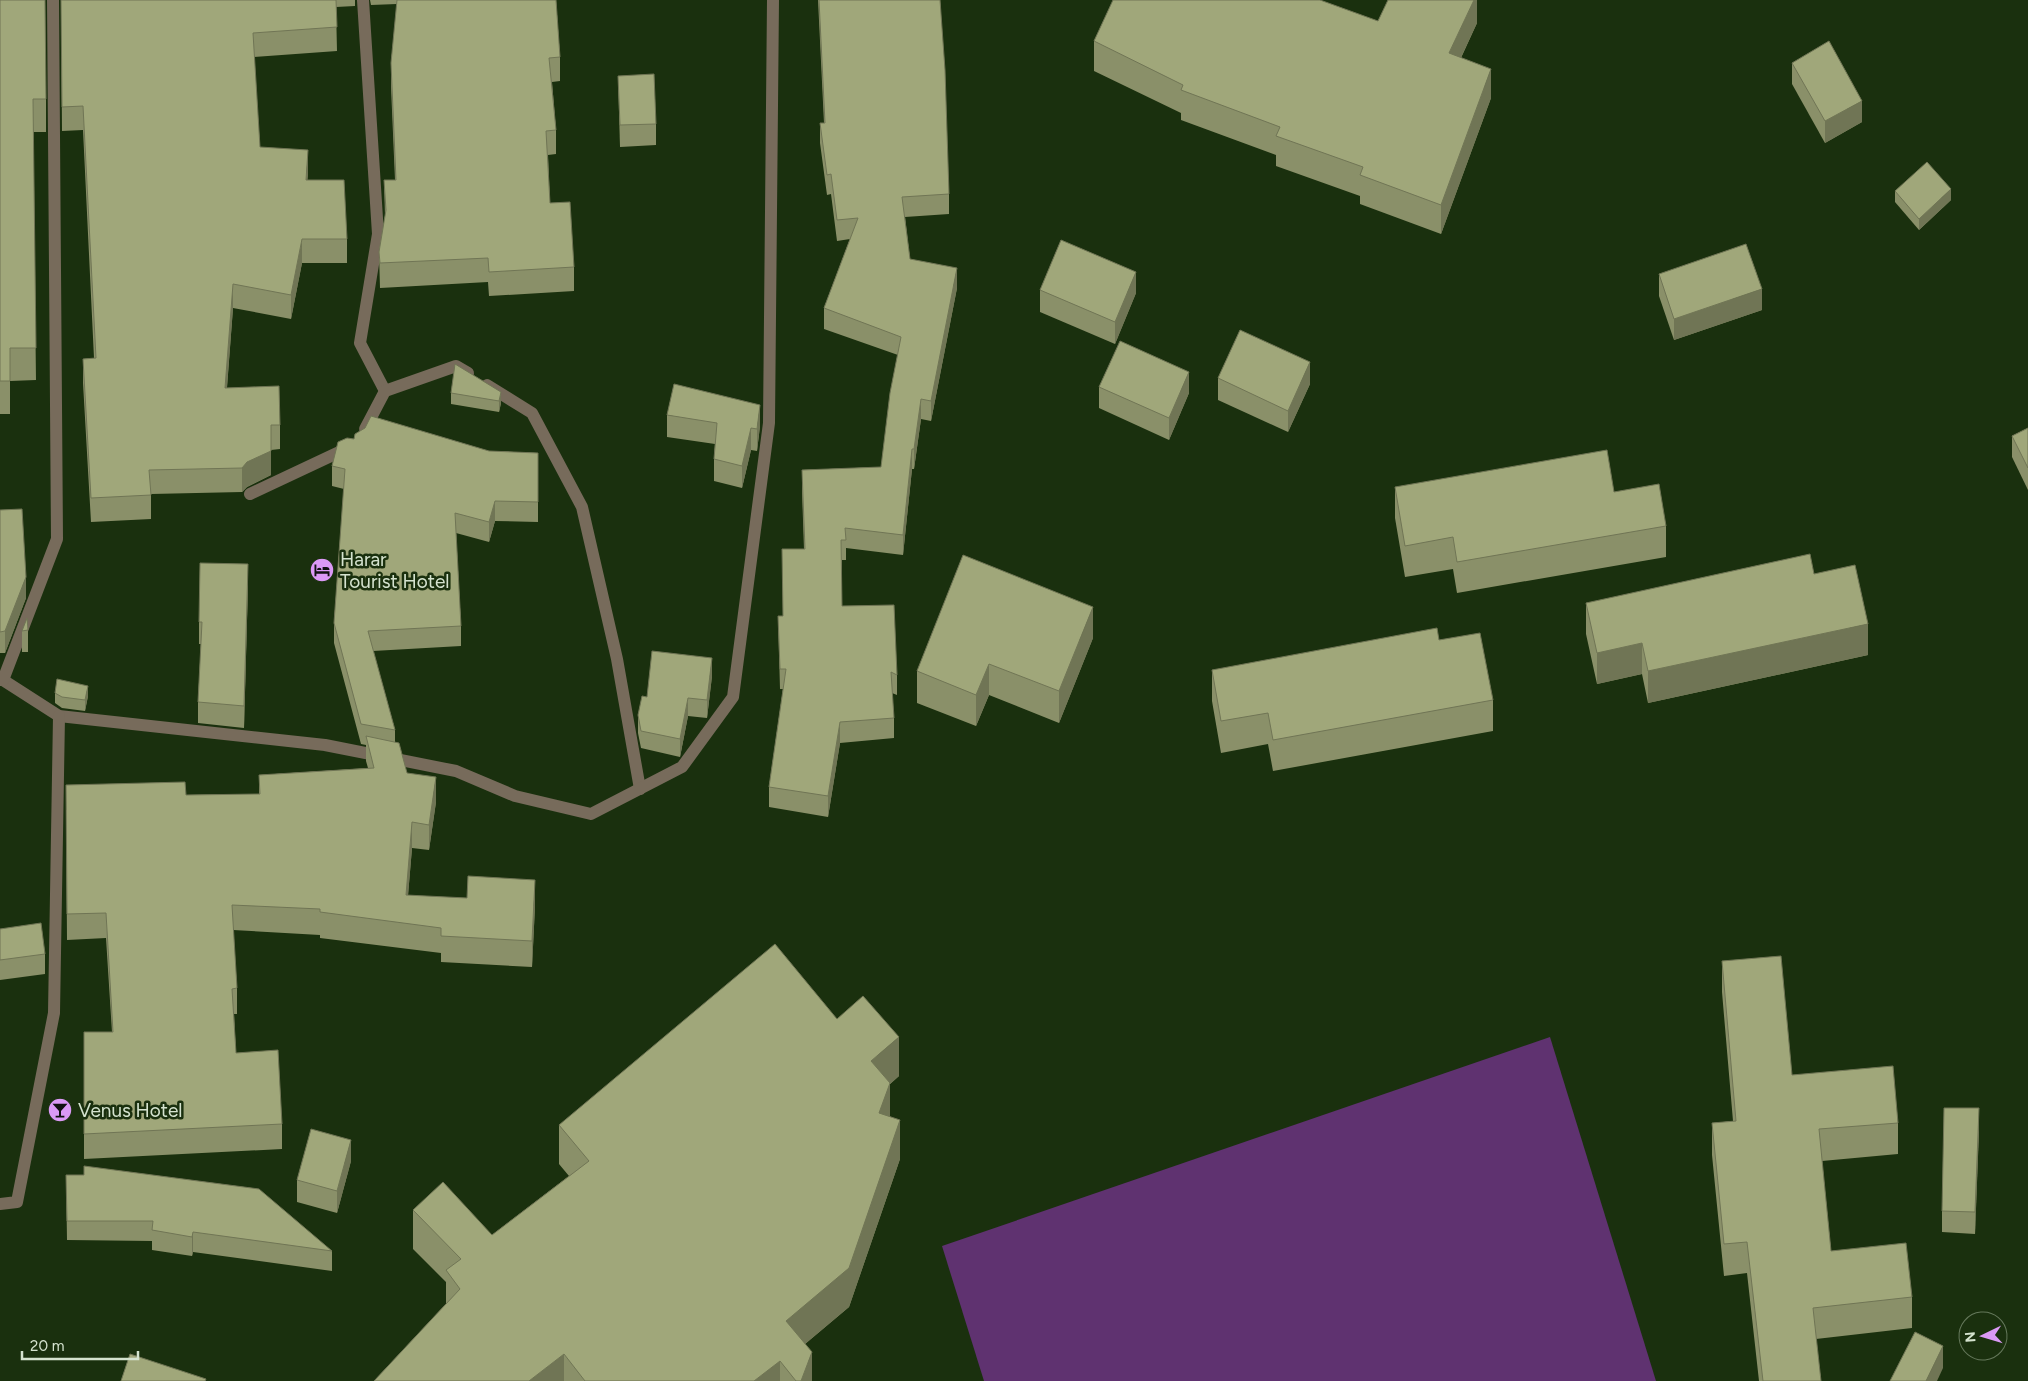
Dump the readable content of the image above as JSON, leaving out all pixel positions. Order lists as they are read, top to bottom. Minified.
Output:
{"places":{"hotel":["Harar Tourist Hotel"],"bar":["Venus Hotel"]},"scale_bar":"20 m","north":"left"}
